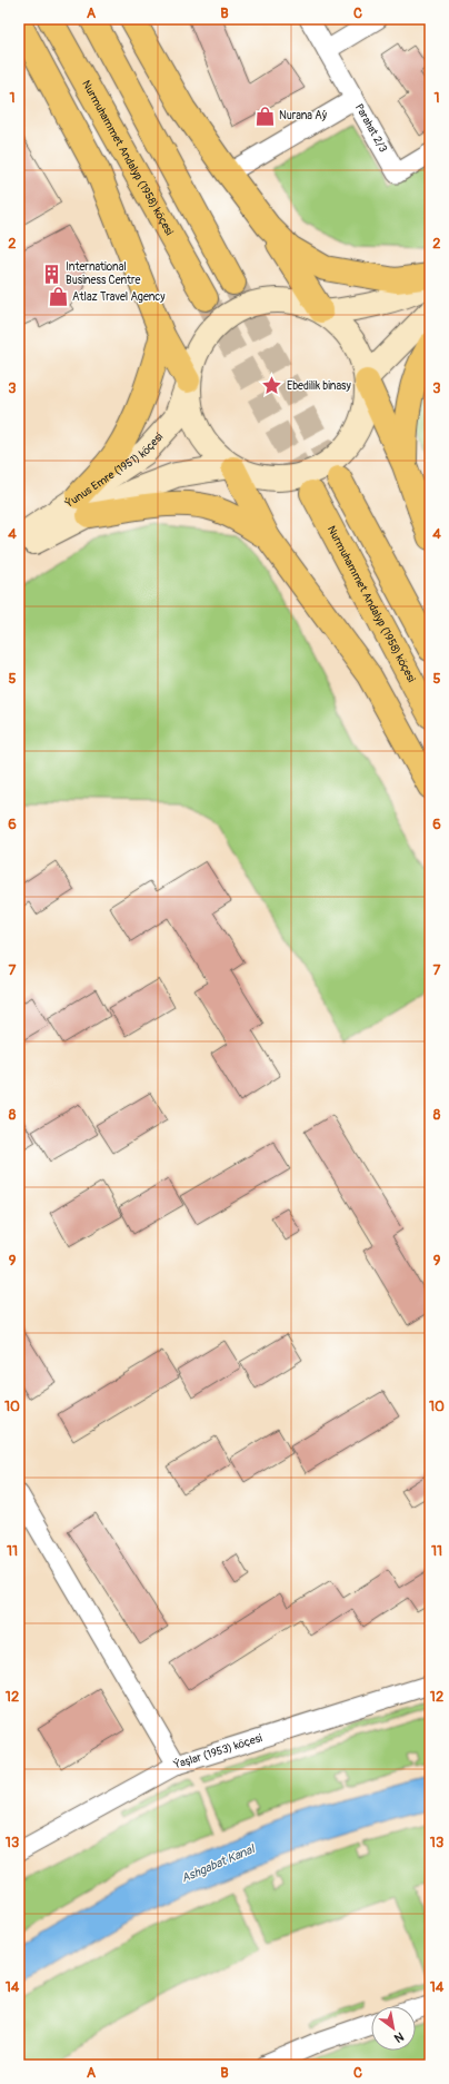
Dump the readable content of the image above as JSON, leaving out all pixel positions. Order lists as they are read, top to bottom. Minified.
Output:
{"streets":{"main road":["Nurmuhammet Andalyp (1958) köçesi"],"street":["Parahat 2/3","Ýunus Emre (1951) köçesi","Ýaşlar (1953) köçesi"]},"water":["Ashgabat Kanal"],"places":{"shop":["Nurana Aý","Atlaz Travel Agency"],"building":["International Business Centre"],"place":["Ebedilik binasy"]},"north":"bottom right","grid":{"columns":["A","B","C"],"rows":["1","2","3","4","5","6","7","8","9","10","11","12","13","14"]}}
